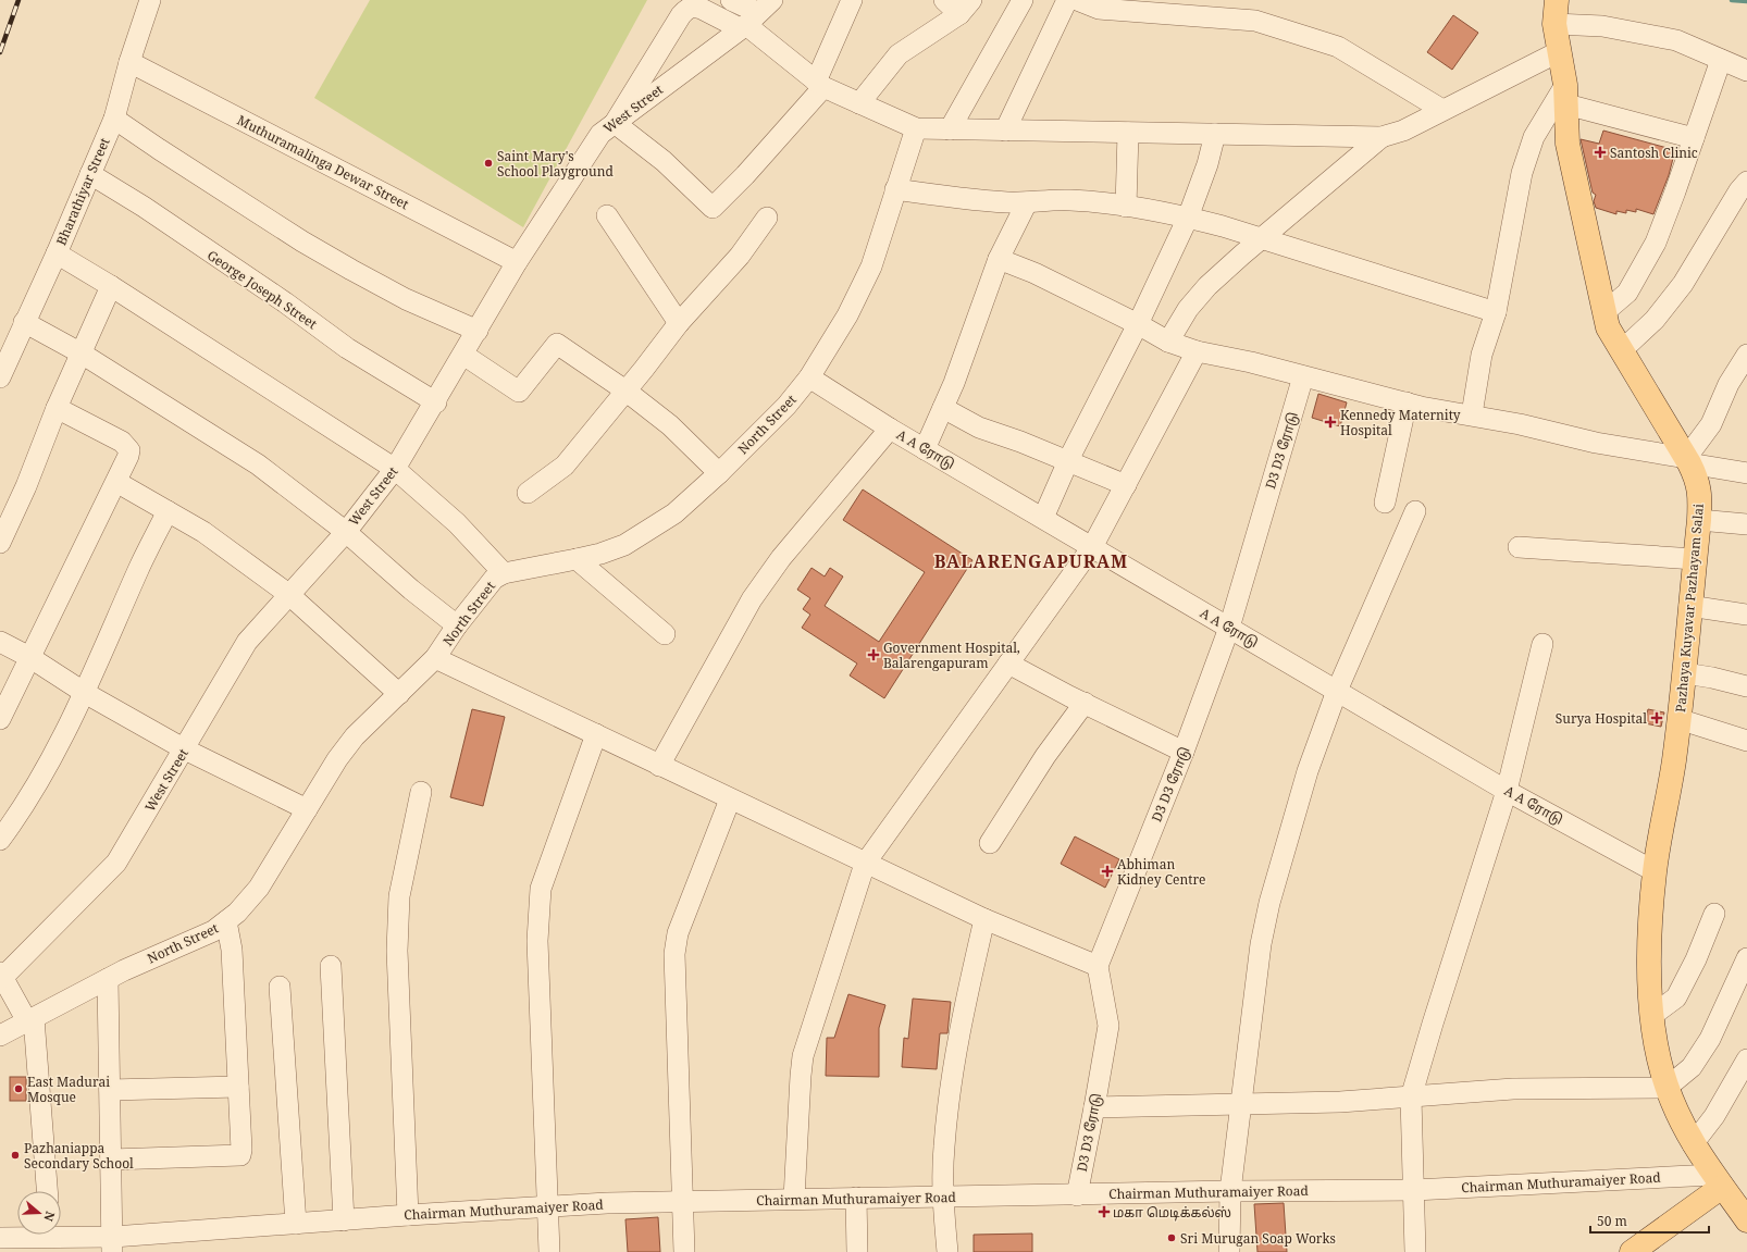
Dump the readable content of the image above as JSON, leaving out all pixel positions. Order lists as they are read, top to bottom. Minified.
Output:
{"streets":{"main road":["Pazhaya Kuyavar Pazhayam Salai"],"street":["West Street","Muthuramalinga Dewar Street","Bharathiyar Street","George Joseph Street","North Street","A A ரோடு","D3 D3 ரோடு","Chairman Muthuramaiyer Road"]},"crossings":[["West Street","Muthuramalinga Dewar Street"],["West Street","George Joseph Street"],["Muthuramalinga Dewar Street","Bharathiyar Street"],["Bharathiyar Street","George Joseph Street"],["North Street","A A ரோடு"],["A A ரோடு","D3 D3 ரோடு"],["A A ரோடு","Pazhaya Kuyavar Pazhayam Salai"],["D3 D3 ரோடு","Chairman Muthuramaiyer Road"],["Pazhaya Kuyavar Pazhayam Salai","Chairman Muthuramaiyer Road"]],"districts":["BALARENGAPURAM"],"places":{"health":["Santosh Clinic","Kennedy Maternity Hospital","Government Hospital, Balarengapuram","Surya Hospital","Abhiman Kidney Centre","மகா மெடிக்கல்ஸ்"],"other":["Saint Mary's School Playground","East Madurai Mosque","Pazhaniappa Secondary School","Sri Murugan Soap Works"]},"scale_bar":"50 m","north":"right"}
